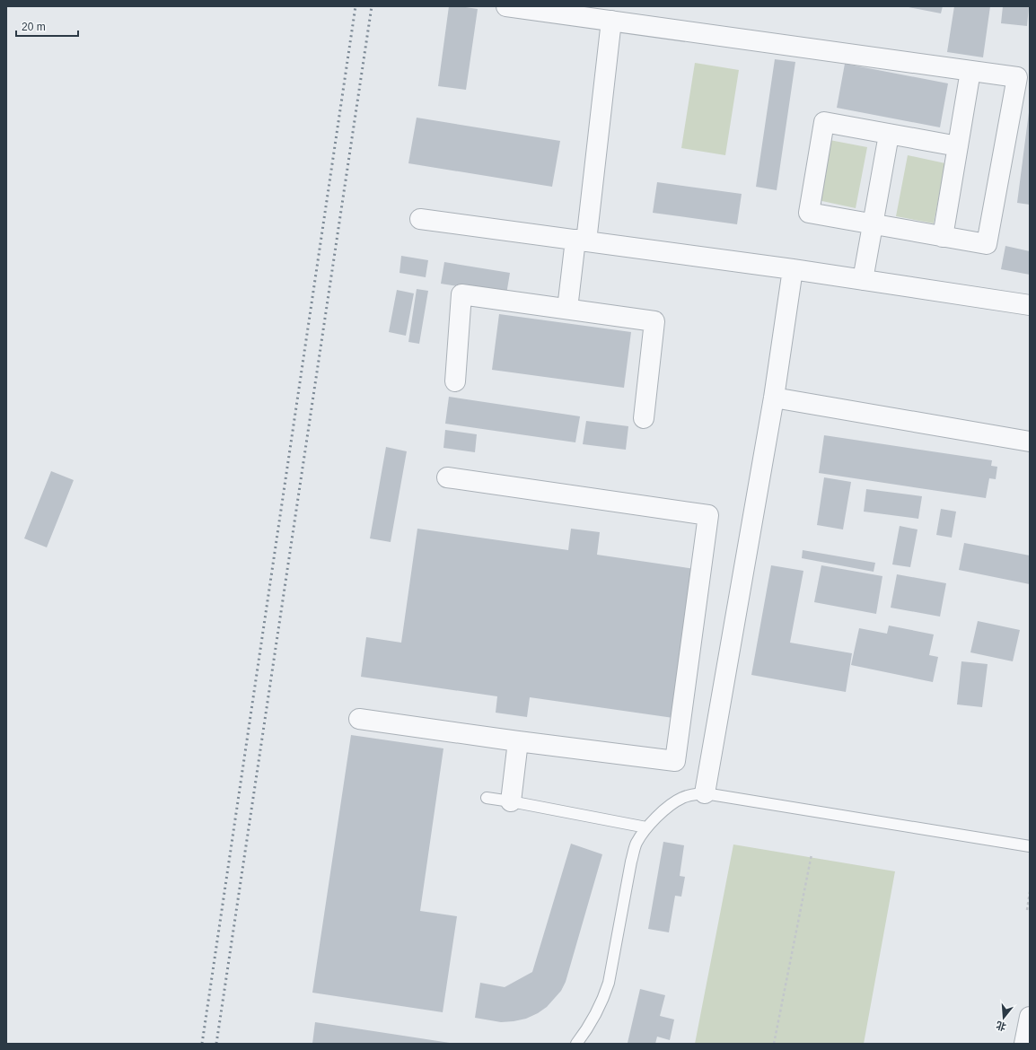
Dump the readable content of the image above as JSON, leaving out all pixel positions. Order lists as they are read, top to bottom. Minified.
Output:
{"scale_bar":"20 m","north":"bottom"}
